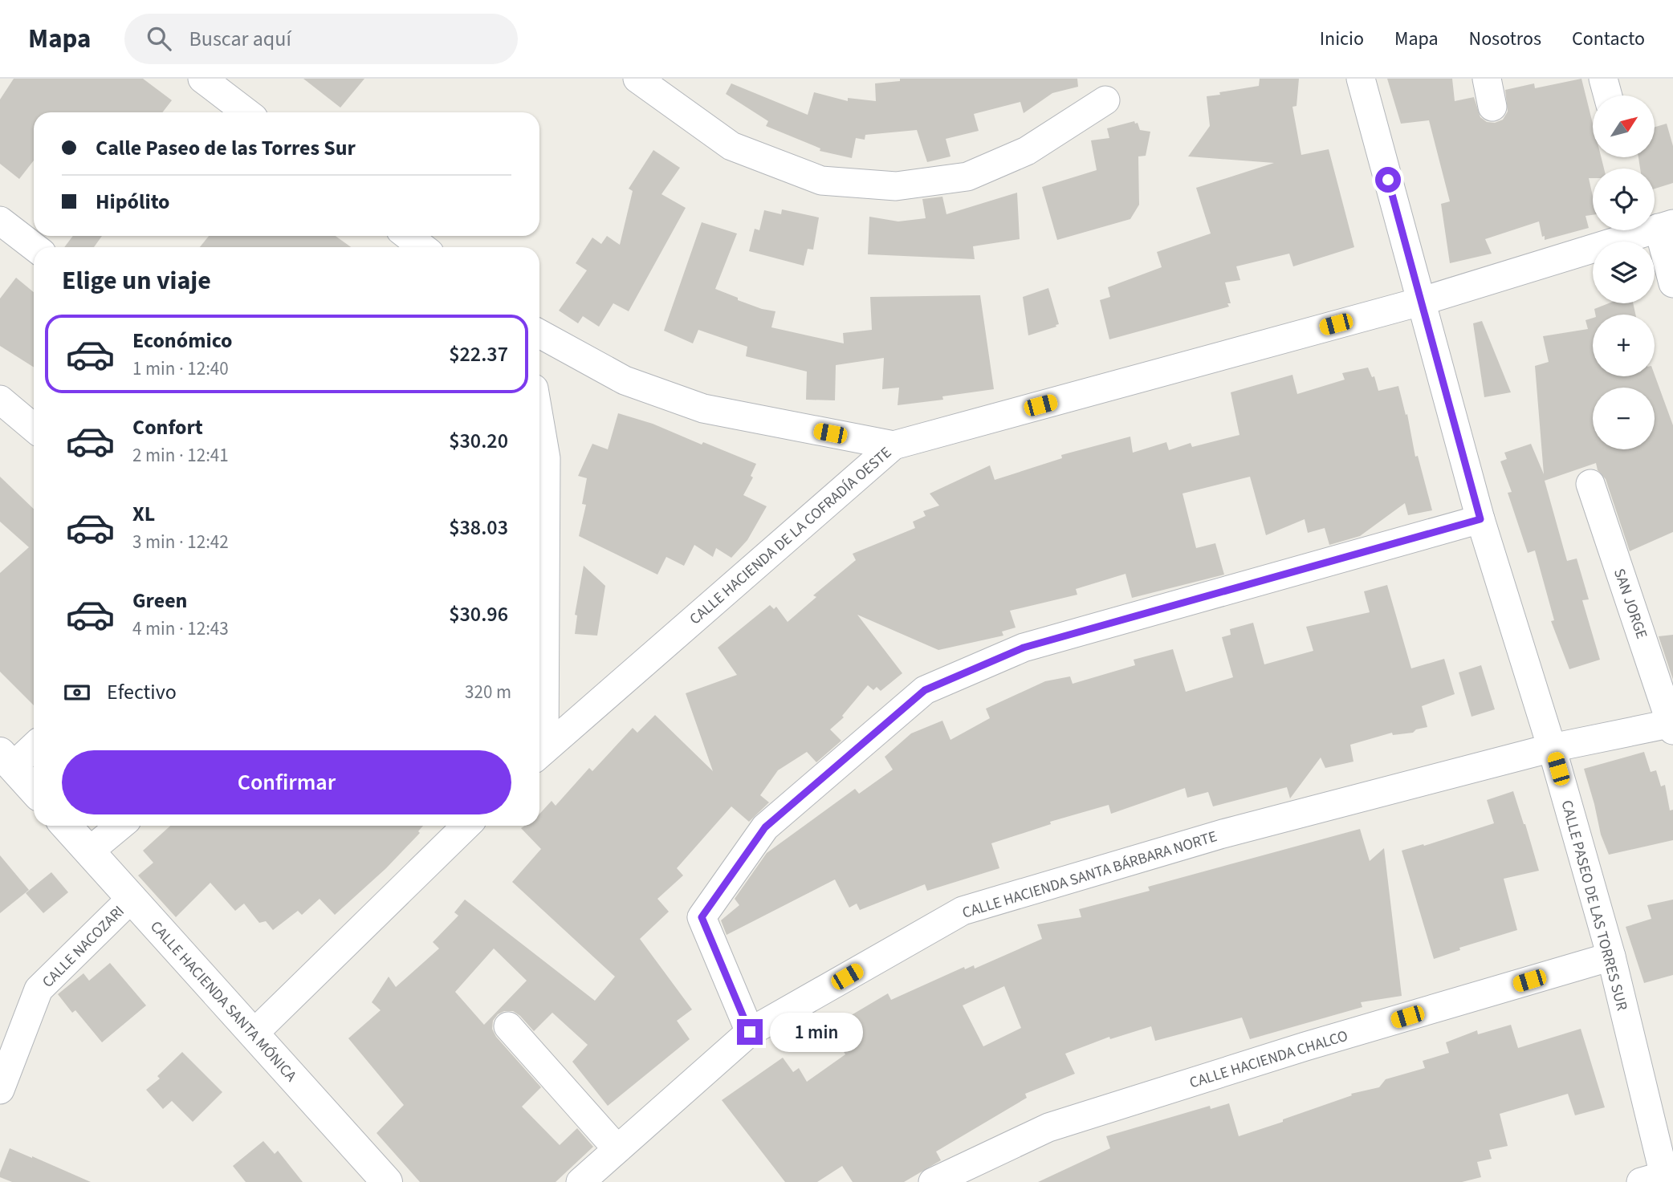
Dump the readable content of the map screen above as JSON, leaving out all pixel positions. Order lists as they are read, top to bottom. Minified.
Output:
{"streets":{"street":["CALLE HACIENDA DE LA COFRADÍA OESTE","SAN JORGE","CALLE HACIENDA SANTA BÁRBARA NORTE","CALLE PASEO DE LAS TORRES SUR","CALLE NACOZARI","CALLE HACIENDA SANTA MÓNICA","CALLE HACIENDA CHALCO"]},"crossings":[["CALLE HACIENDA DE LA COFRADÍA OESTE","CALLE PASEO DE LAS TORRES SUR"],["SAN JORGE","CALLE HACIENDA SANTA BÁRBARA NORTE"],["CALLE HACIENDA SANTA BÁRBARA NORTE","CALLE PASEO DE LAS TORRES SUR"],["CALLE PASEO DE LAS TORRES SUR","CALLE HACIENDA CHALCO"],["CALLE NACOZARI","CALLE HACIENDA SANTA MÓNICA"]],"north":"top right","page":{"header":"Mapa","search":"Buscar aquí","nav":["Inicio","Mapa","Nosotros","Contacto"],"map_buttons":["+","−"],"banner":["Calle Paseo de las Torres Sur","Hipólito"],"heading":"Elige un viaje","list":[{"name":"Económico","note":"1 min · 12:40","value":"$22.37"},{"name":"Confort","note":"2 min · 12:41","value":"$30.20"},{"name":"XL","note":"3 min · 12:42","value":"$38.03"},{"name":"Green","note":"4 min · 12:43","value":"$30.96"}],"pay":["Efectivo","320 m"],"buttons":"Confirmar","bubble":"1 min"}}
